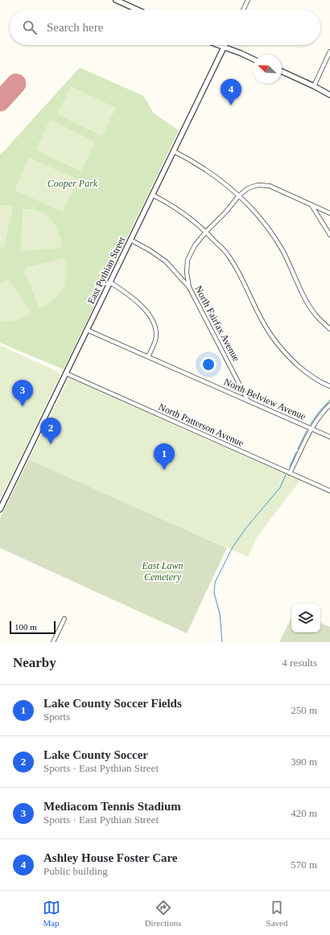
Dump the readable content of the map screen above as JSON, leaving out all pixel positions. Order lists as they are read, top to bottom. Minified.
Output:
{"streets":{"street":["East Pythian Street","North Fairfax Avenue","North Belview Avenue","North Patterson Avenue"]},"crossings":[["East Pythian Street","North Fairfax Avenue"],["East Pythian Street","North Belview Avenue"],["East Pythian Street","North Patterson Avenue"],["North Fairfax Avenue","North Belview Avenue"]],"parks":["Cooper Park","East Lawn Cemetery"],"scale_bar":"100 m","north":"top left","page":{"search":"Search here","pins":["4","3","2","1"],"scale":"100 m","heading":["Nearby","4 results"],"list":[{"mark":"1","name":"Lake County Soccer Fields","note":"Sports","value":"250 m"},{"mark":"2","name":"Lake County Soccer","note":"Sports · East Pythian Street","value":"390 m"},{"mark":"3","name":"Mediacom Tennis Stadium","note":"Sports · East Pythian Street","value":"420 m"},{"mark":"4","name":"Ashley House Foster Care","note":"Public building","value":"570 m"}],"nav":["Map","Directions","Saved"]}}
